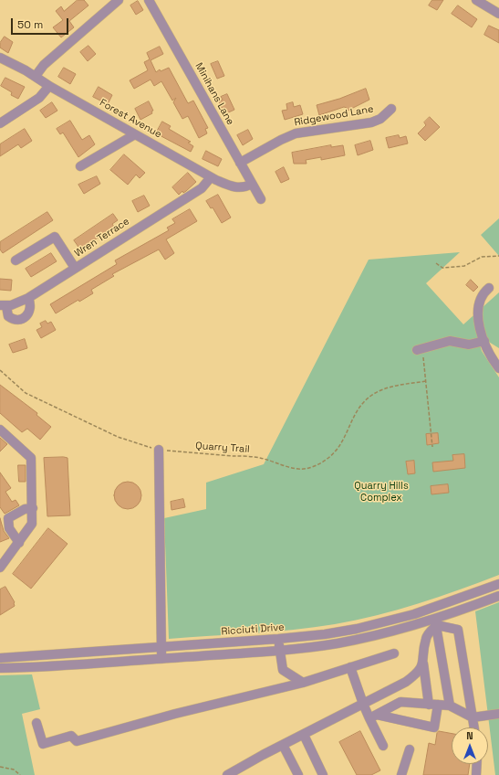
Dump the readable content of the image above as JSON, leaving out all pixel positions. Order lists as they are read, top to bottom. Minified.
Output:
{"streets":{"street":["Minihans Lane","Ridgewood Lane","Forest Avenue","Wren Terrace","Ricciuti Drive"],"path":["Quarry Trail"]},"crossings":[["Minihans Lane","Ridgewood Lane"],["Minihans Lane","Forest Avenue"],["Forest Avenue","Wren Terrace"]],"parks":["Quarry Hills Complex"],"scale_bar":"50 m","north":"top"}
